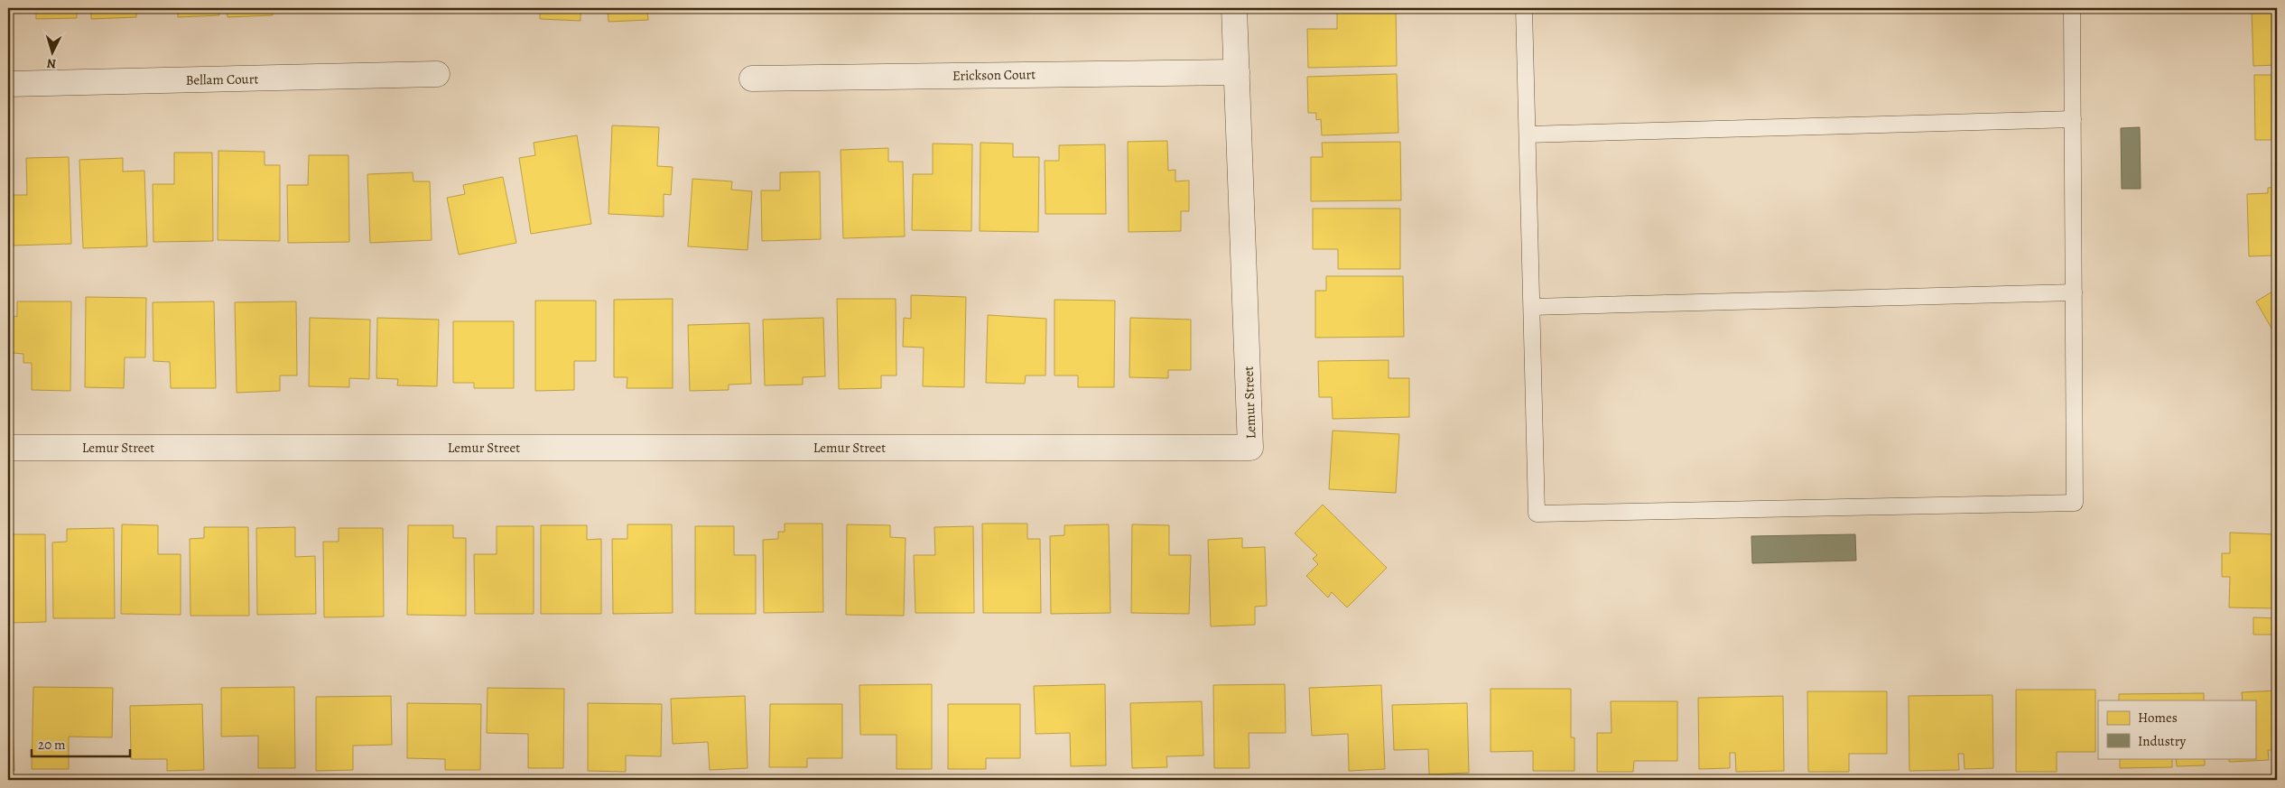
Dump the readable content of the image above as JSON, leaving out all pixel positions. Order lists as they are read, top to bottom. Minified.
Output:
{"streets":{"street":["Erickson Court","Bellam Court","Lemur Street"]},"crossings":[["Erickson Court","Lemur Street"]],"legend":["Homes","Industry"],"scale_bar":"20 m","north":"bottom"}
